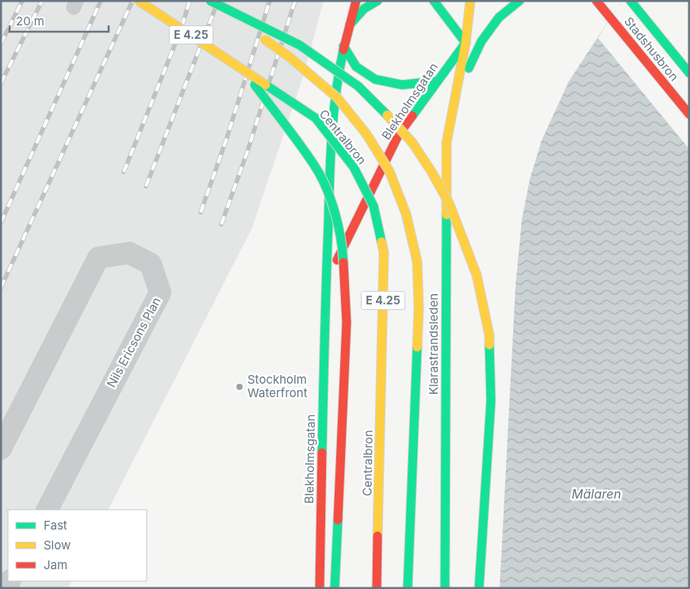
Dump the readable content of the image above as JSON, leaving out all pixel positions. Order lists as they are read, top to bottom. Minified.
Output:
{"streets":{"main road":["E 4.25","Stadshusbron","Blekholmsgatan","Centralbron","Klarastrandsleden"],"street":["Nils Ericsons Plan"]},"crossings":[["Blekholmsgatan","Klarastrandsleden"]],"water":["Mälaren"],"places":["Stockholm Waterfront"],"legend":["Fast","Slow","Jam"],"scale_bar":"20 m"}
